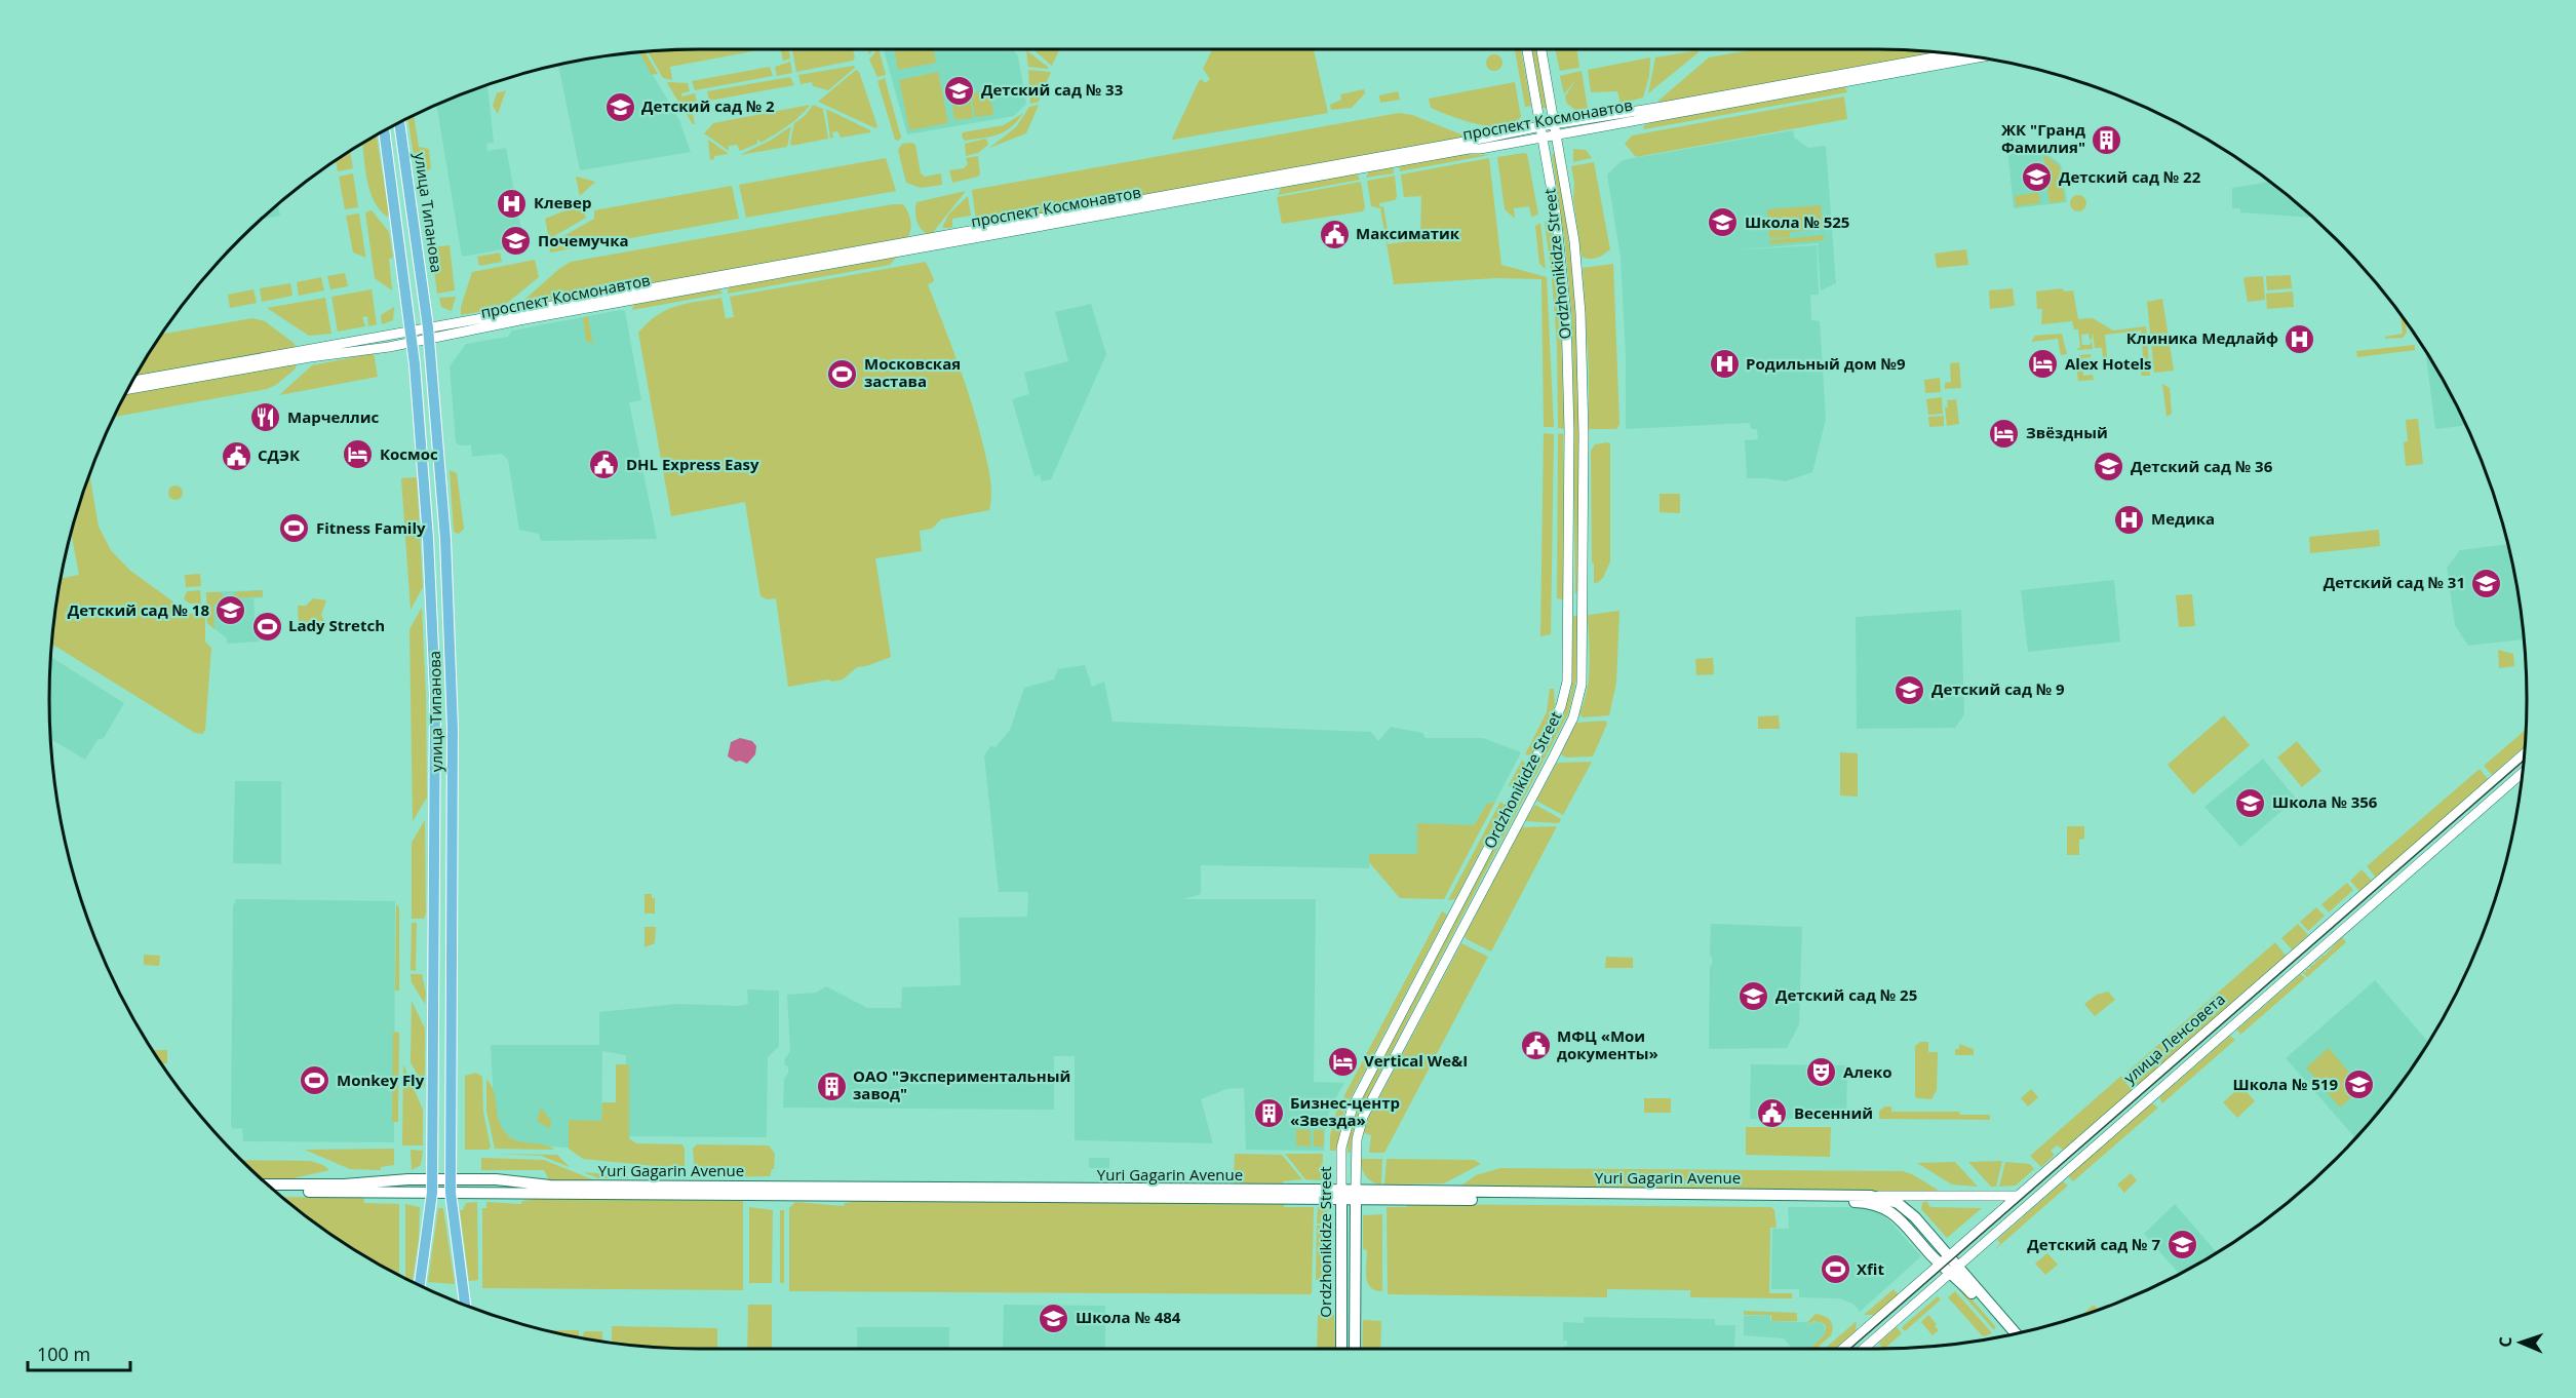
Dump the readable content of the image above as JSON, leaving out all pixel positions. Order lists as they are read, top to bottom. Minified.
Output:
{"streets":{"main road":["улица Типанова","Ordzhonikidze Street","Yuri Gagarin Avenue"],"street":["проспект Космонавтов","улица Ленсовета"]},"crossings":[["проспект Космонавтов","улица Типанова"],["проспект Космонавтов","Ordzhonikidze Street"],["улица Типанова","Yuri Gagarin Avenue"],["Ordzhonikidze Street","Yuri Gagarin Avenue"],["улица Ленсовета","Yuri Gagarin Avenue"]],"places":{"school or university":["Детский сад № 33","Детский сад № 2","Детский сад № 22","Школа № 525","Почемучка","Детский сад № 36","Детский сад № 31","Детский сад № 18","Детский сад № 9","Школа № 356","Детский сад № 25","Школа № 519","Детский сад № 7","Школа № 484"],"building":["ЖК \"Гранд Фамилия\"","ОАО \"Экспериментальный завод\"","Бизнес-центр «Звезда»"],"hospital":["Клевер","Клиника Медлайф","Родильный дом №9","Медика"],"public building":["Максиматик","СДЭК","DHL Express Easy","МФЦ «Мои документы»","Весенний"],"hotel":["Alex Hotels","Звёздный","Космос","Vertical We&I"],"sports":["Московская застава","Fitness Family","Lady Stretch","Monkey Fly","Xfit"],"restaurant":["Марчеллис"],"theatre":["Алеко"]},"scale_bar":"100 m","north":"left"}
